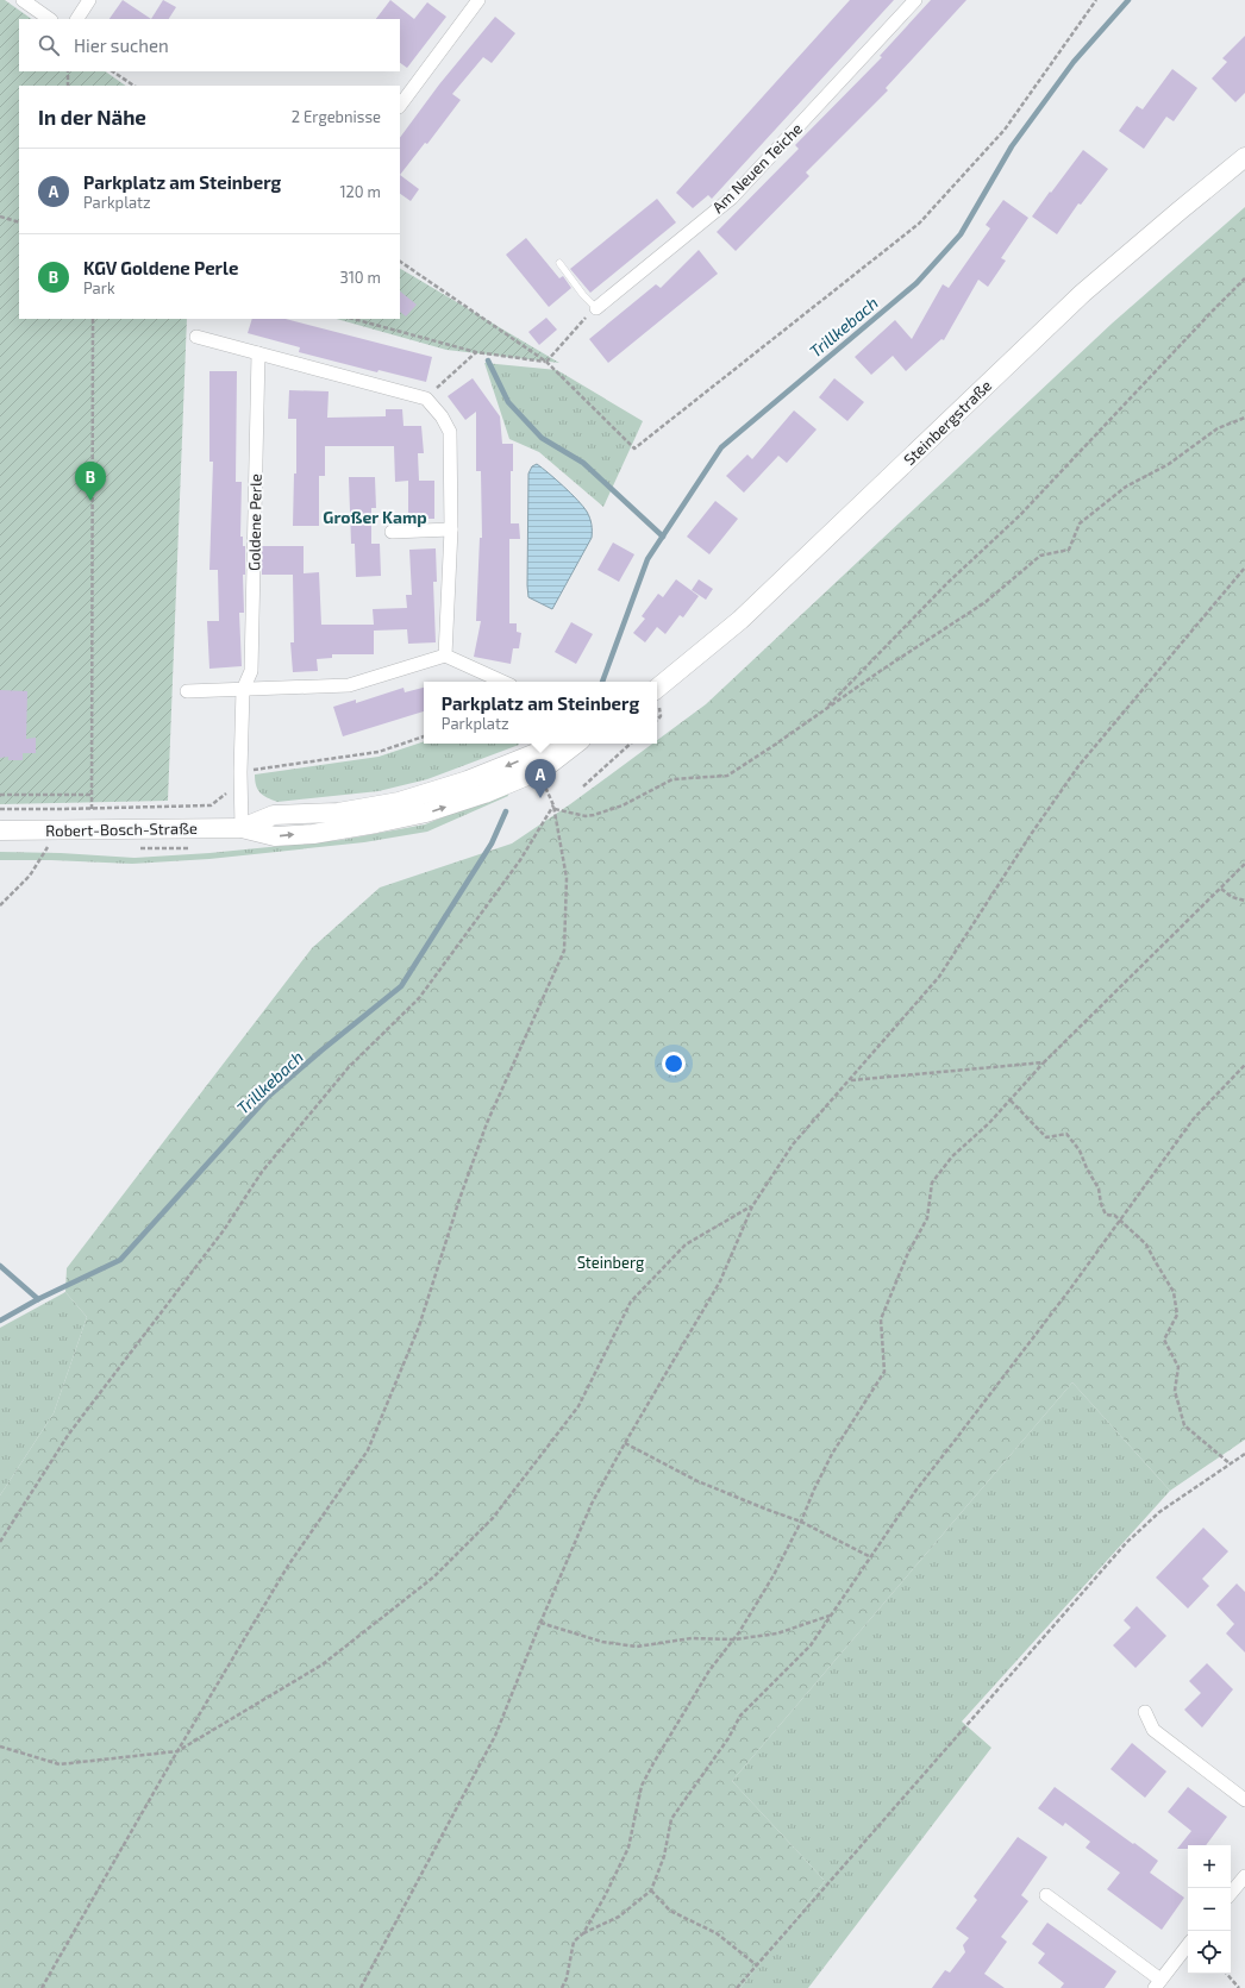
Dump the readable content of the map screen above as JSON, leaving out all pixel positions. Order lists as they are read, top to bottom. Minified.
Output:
{"streets":{"main road":["Steinbergstraße","Robert-Bosch-Straße"],"street":["Am Neuen Teiche","Goldene Perle"]},"crossings":[["Goldene Perle","Robert-Bosch-Straße"]],"districts":["Großer Kamp"],"water":["Trillkebach"],"parks":["Steinberg"],"page":{"search":"Hier suchen","heading":["In der Nähe","2 Ergebnisse"],"list":[{"mark":"A","name":"Parkplatz am Steinberg","note":"Parkplatz","value":"120 m"},{"mark":"B","name":"KGV Goldene Perle","note":"Park","value":"310 m"}],"pins":["B","A"],"popup":["Parkplatz am Steinberg","Parkplatz"],"map_buttons":["+","−"]}}
